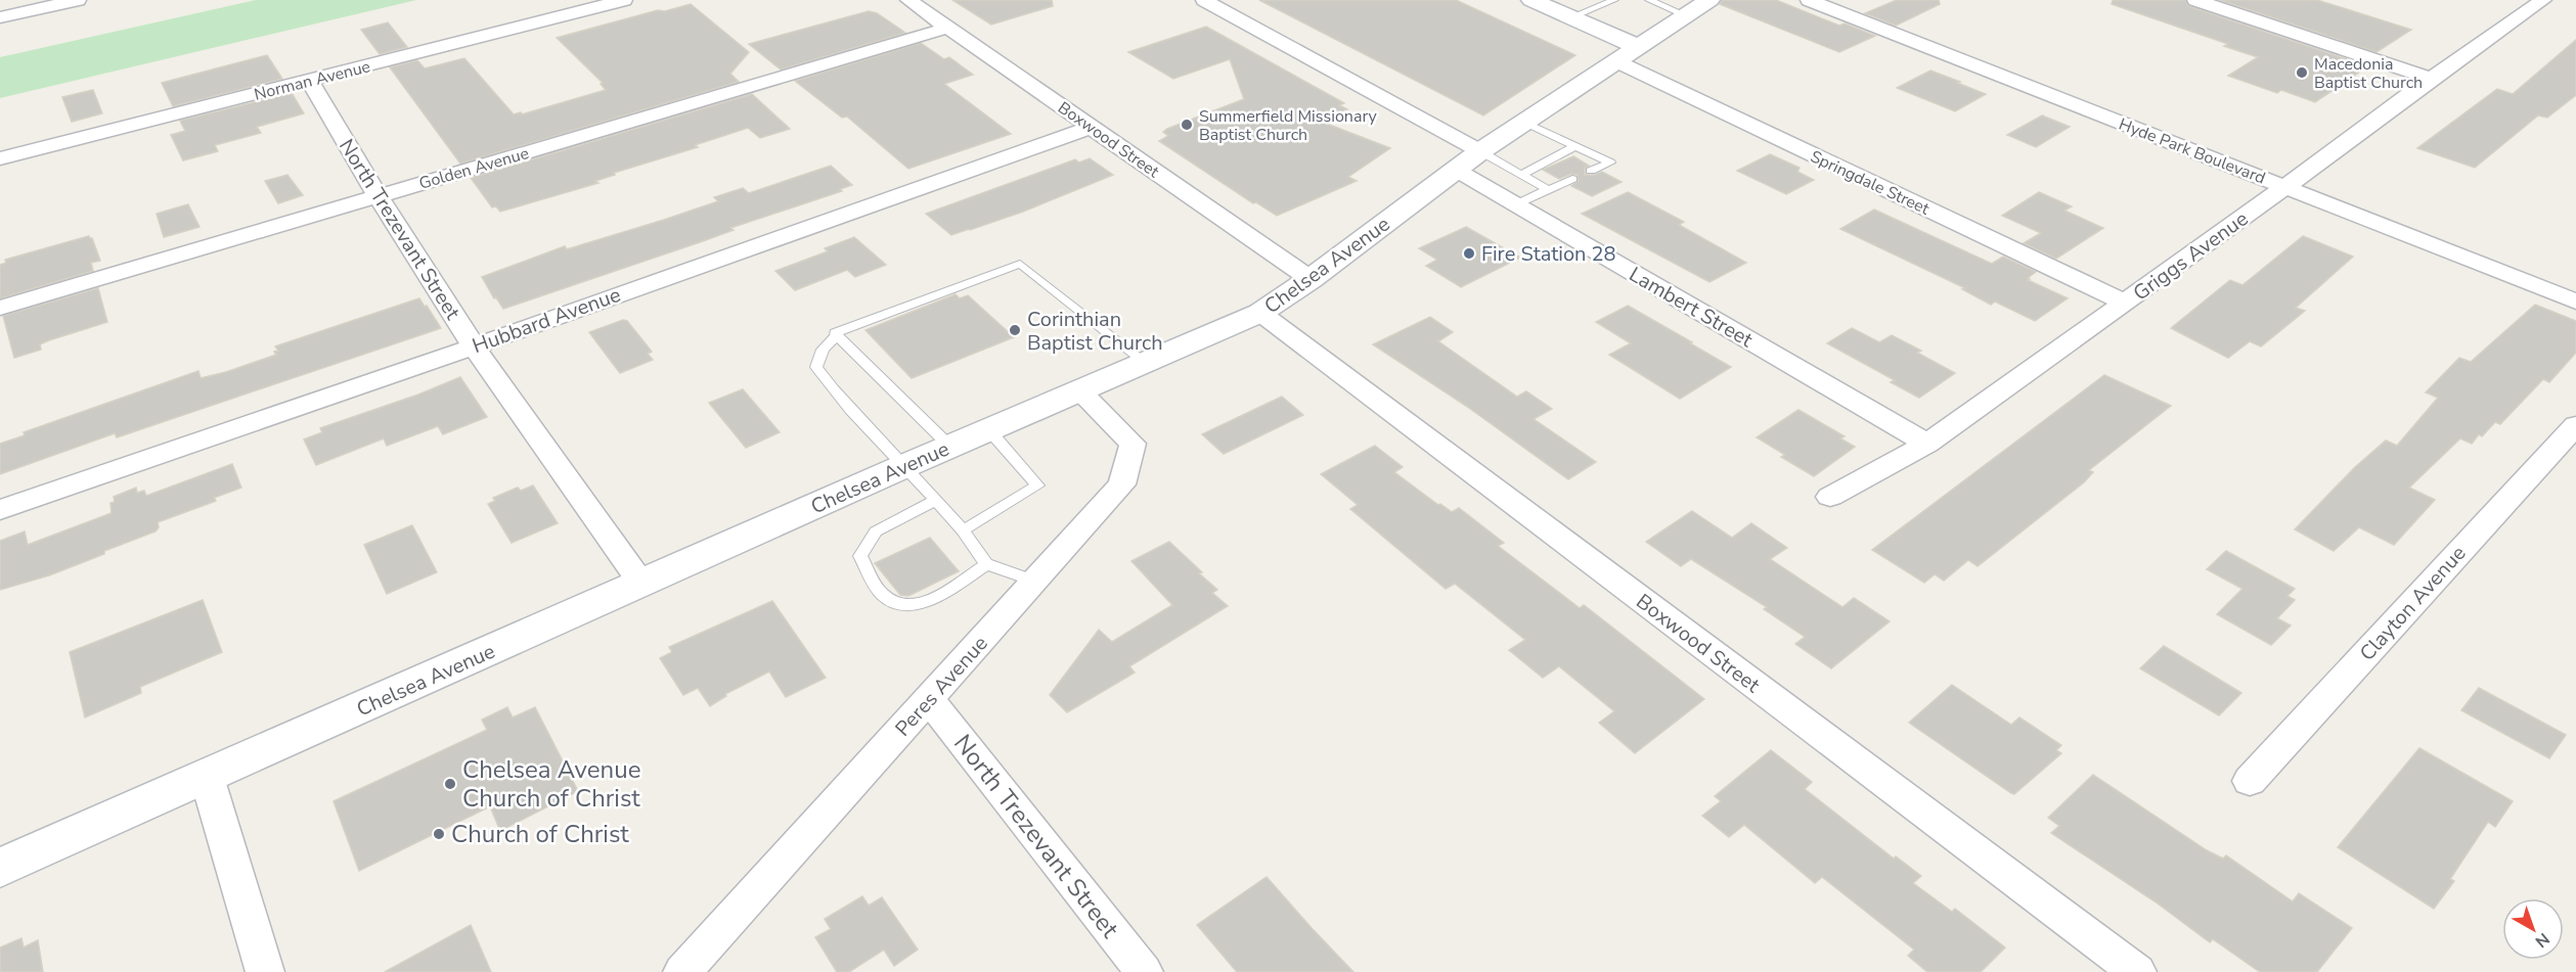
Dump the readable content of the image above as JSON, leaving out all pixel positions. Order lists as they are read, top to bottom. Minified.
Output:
{"streets":{"main road":["Springdale Street","Chelsea Avenue"],"street":["Norman Avenue","Boxwood Street","Hyde Park Boulevard","Golden Avenue","North Trezevant Street","Griggs Avenue","Lambert Street","Hubbard Avenue","Clayton Avenue","Peres Avenue"]},"crossings":[["Norman Avenue","North Trezevant Street"],["Boxwood Street","Golden Avenue"],["Boxwood Street","Chelsea Avenue"],["Boxwood Street","Hubbard Avenue"],["Hyde Park Boulevard","Griggs Avenue"],["Golden Avenue","North Trezevant Street"],["Springdale Street","Griggs Avenue"],["Springdale Street","Chelsea Avenue"],["North Trezevant Street","Chelsea Avenue"],["North Trezevant Street","Hubbard Avenue"],["North Trezevant Street","Peres Avenue"],["Griggs Avenue","Lambert Street"],["Chelsea Avenue","Lambert Street"],["Chelsea Avenue","Peres Avenue"]],"places":["Macedonia Baptist Church","Summerfield Missionary Baptist Church","Fire Station 28","Corinthian Baptist Church","Chelsea Avenue Church of Christ","Church of Christ"],"north":"bottom right"}
